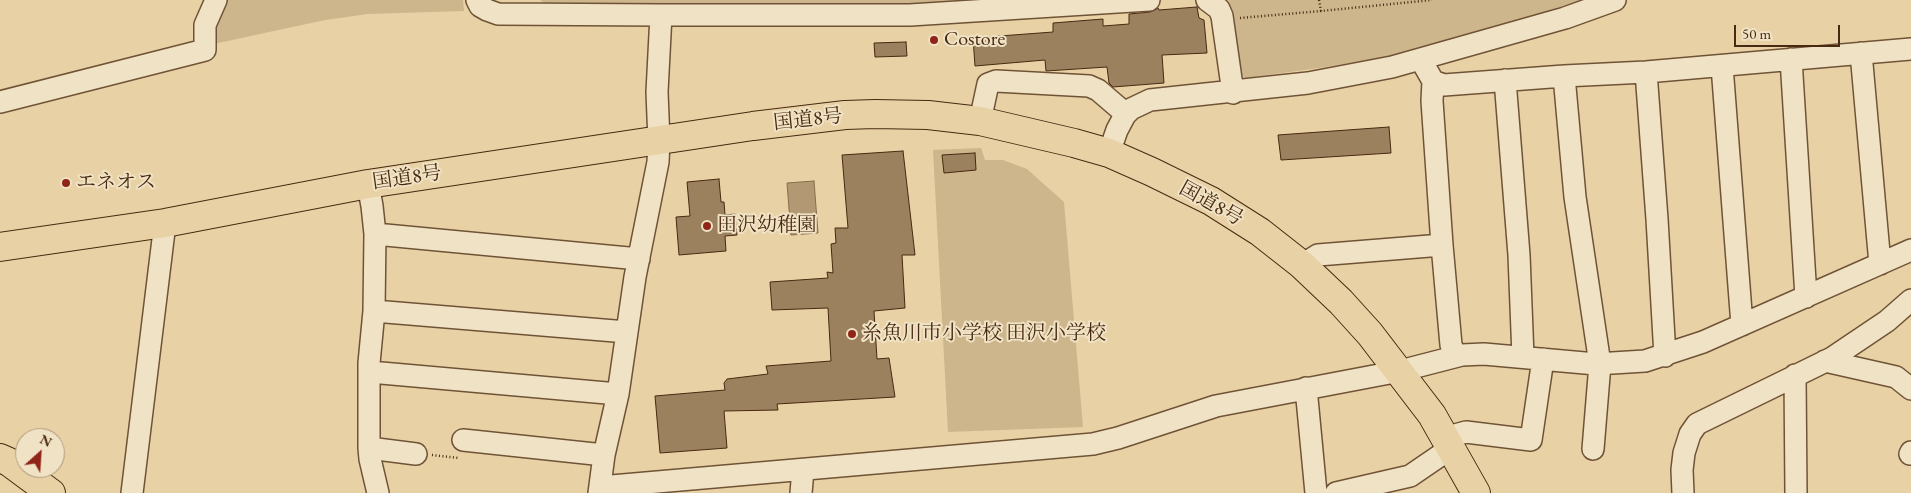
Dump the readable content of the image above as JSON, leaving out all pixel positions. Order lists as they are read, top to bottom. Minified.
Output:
{"streets":{"main road":["国道8号"]},"places":["Costore","エネオス","田沢幼稚園","糸魚川市小学校 田沢小学校"],"scale_bar":"50 m","north":"top right"}
